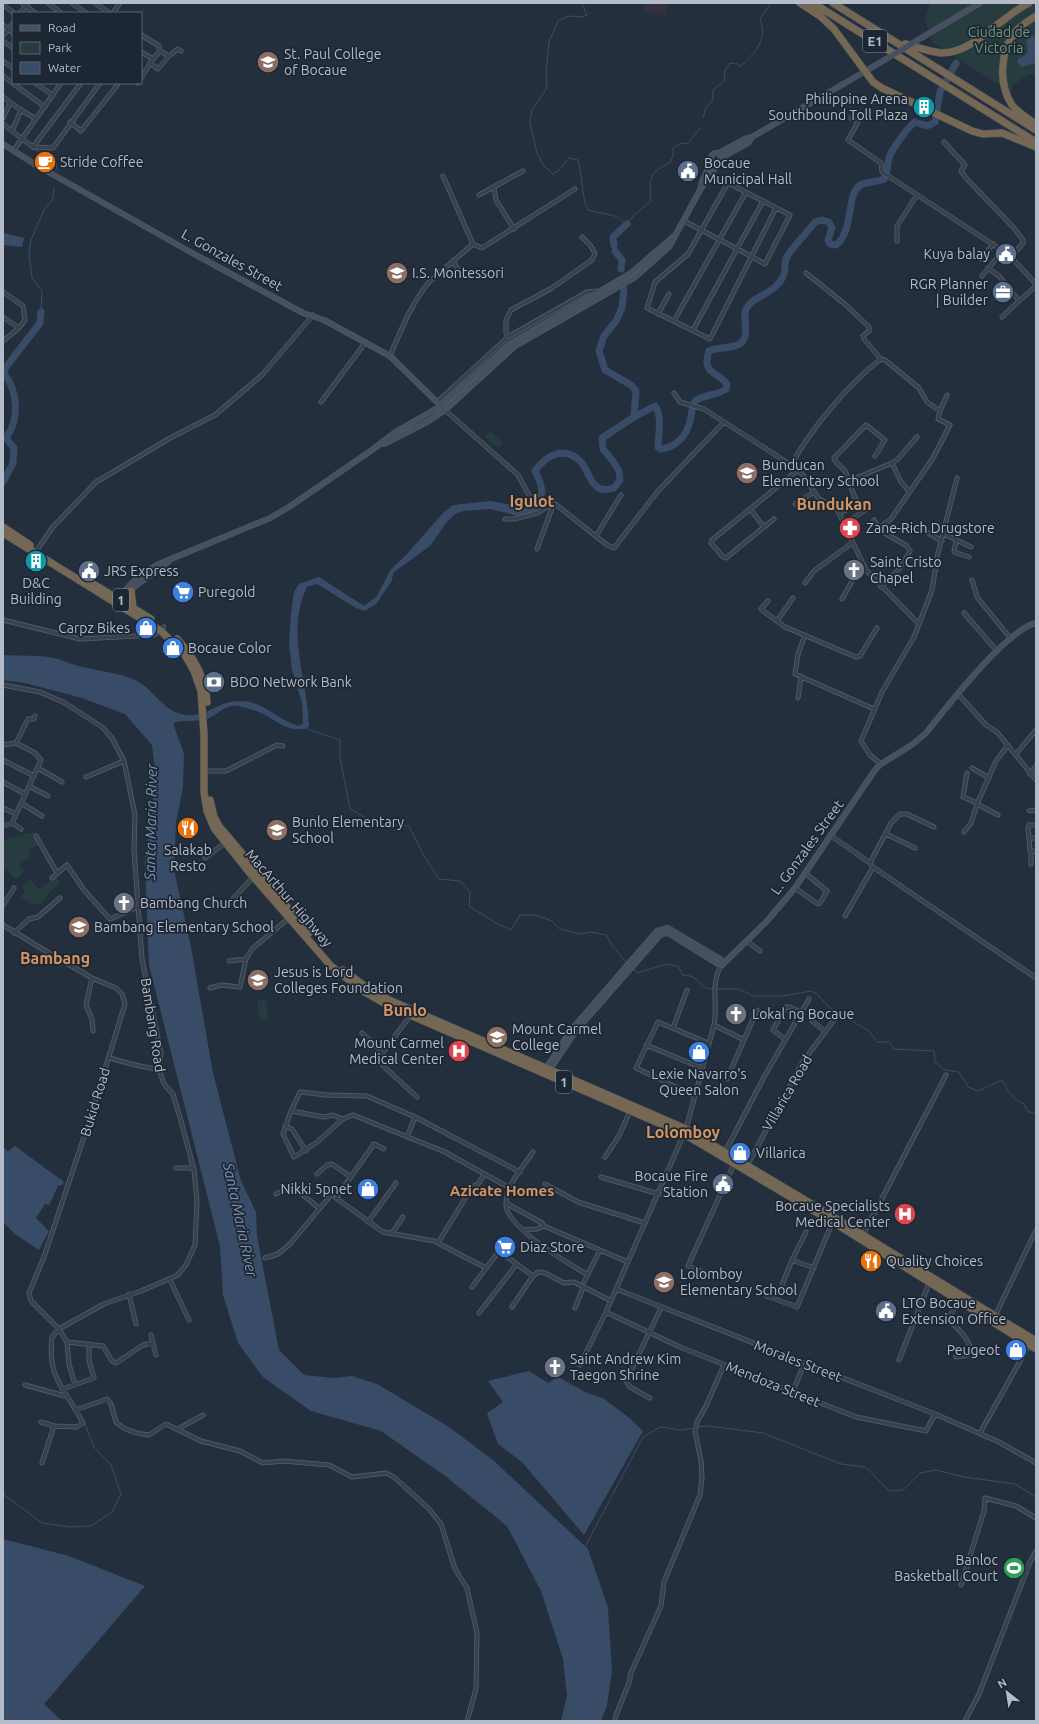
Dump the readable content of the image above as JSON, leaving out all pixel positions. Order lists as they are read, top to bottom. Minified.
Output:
{"streets":{"highway":["E1","1","MacArthur Highway"],"main road":["L. Gonzales Street"],"street":["Bambang Road","Villarica Road","Bukid Road","Morales Street","Mendoza Street"]},"crossings":[["L. Gonzales Street","MacArthur Highway"],["MacArthur Highway","Villarica Road"],["Bambang Road","Bukid Road"],["Morales Street","Mendoza Street"]],"districts":["Igulot","Bundukan","Bambang","Bunlo","Lolomboy","Azicate Homes"],"water":["Santa Maria River"],"parks":["Ciudad de Victoria"],"places":{"school or university":["St. Paul College of Bocaue","I.S. Montessori","Bunducan Elementary School","Bunlo Elementary School","Bambang Elementary School","Jesus is Lord Colleges Foundation","Mount Carmel College","Lolomboy Elementary School"],"building":["Philippine Arena Southbound Toll Plaza","D&C Building"],"cafe":["Stride Coffee"],"public building":["Bocaue Municipal Hall","Kuya balay","JRS Express","Bocaue Fire Station","LTO Bocaue Extension Office"],"office":["RGR Planner | Builder"],"pharmacy":["Zane-Rich Drugstore"],"church":["Saint Cristo Chapel","Bambang Church","Lokal ng Bocaue","Saint Andrew Kim Taegon Shrine"],"supermarket":["Puregold","Diaz Store"],"shop":["Carpz Bikes","Bocaue Color","Lexie Navarro's Queen Salon","Villarica","Nikki 5pnet","Peugeot"],"bank":["BDO Network Bank"],"restaurant":["Salakab Resto","Quality Choices"],"hospital":["Mount Carmel Medical Center","Bocaue Specialists Medical Center"],"sports":["Banloc Basketball Court"]},"legend":["Road","Park","Water"],"north":"top left"}
